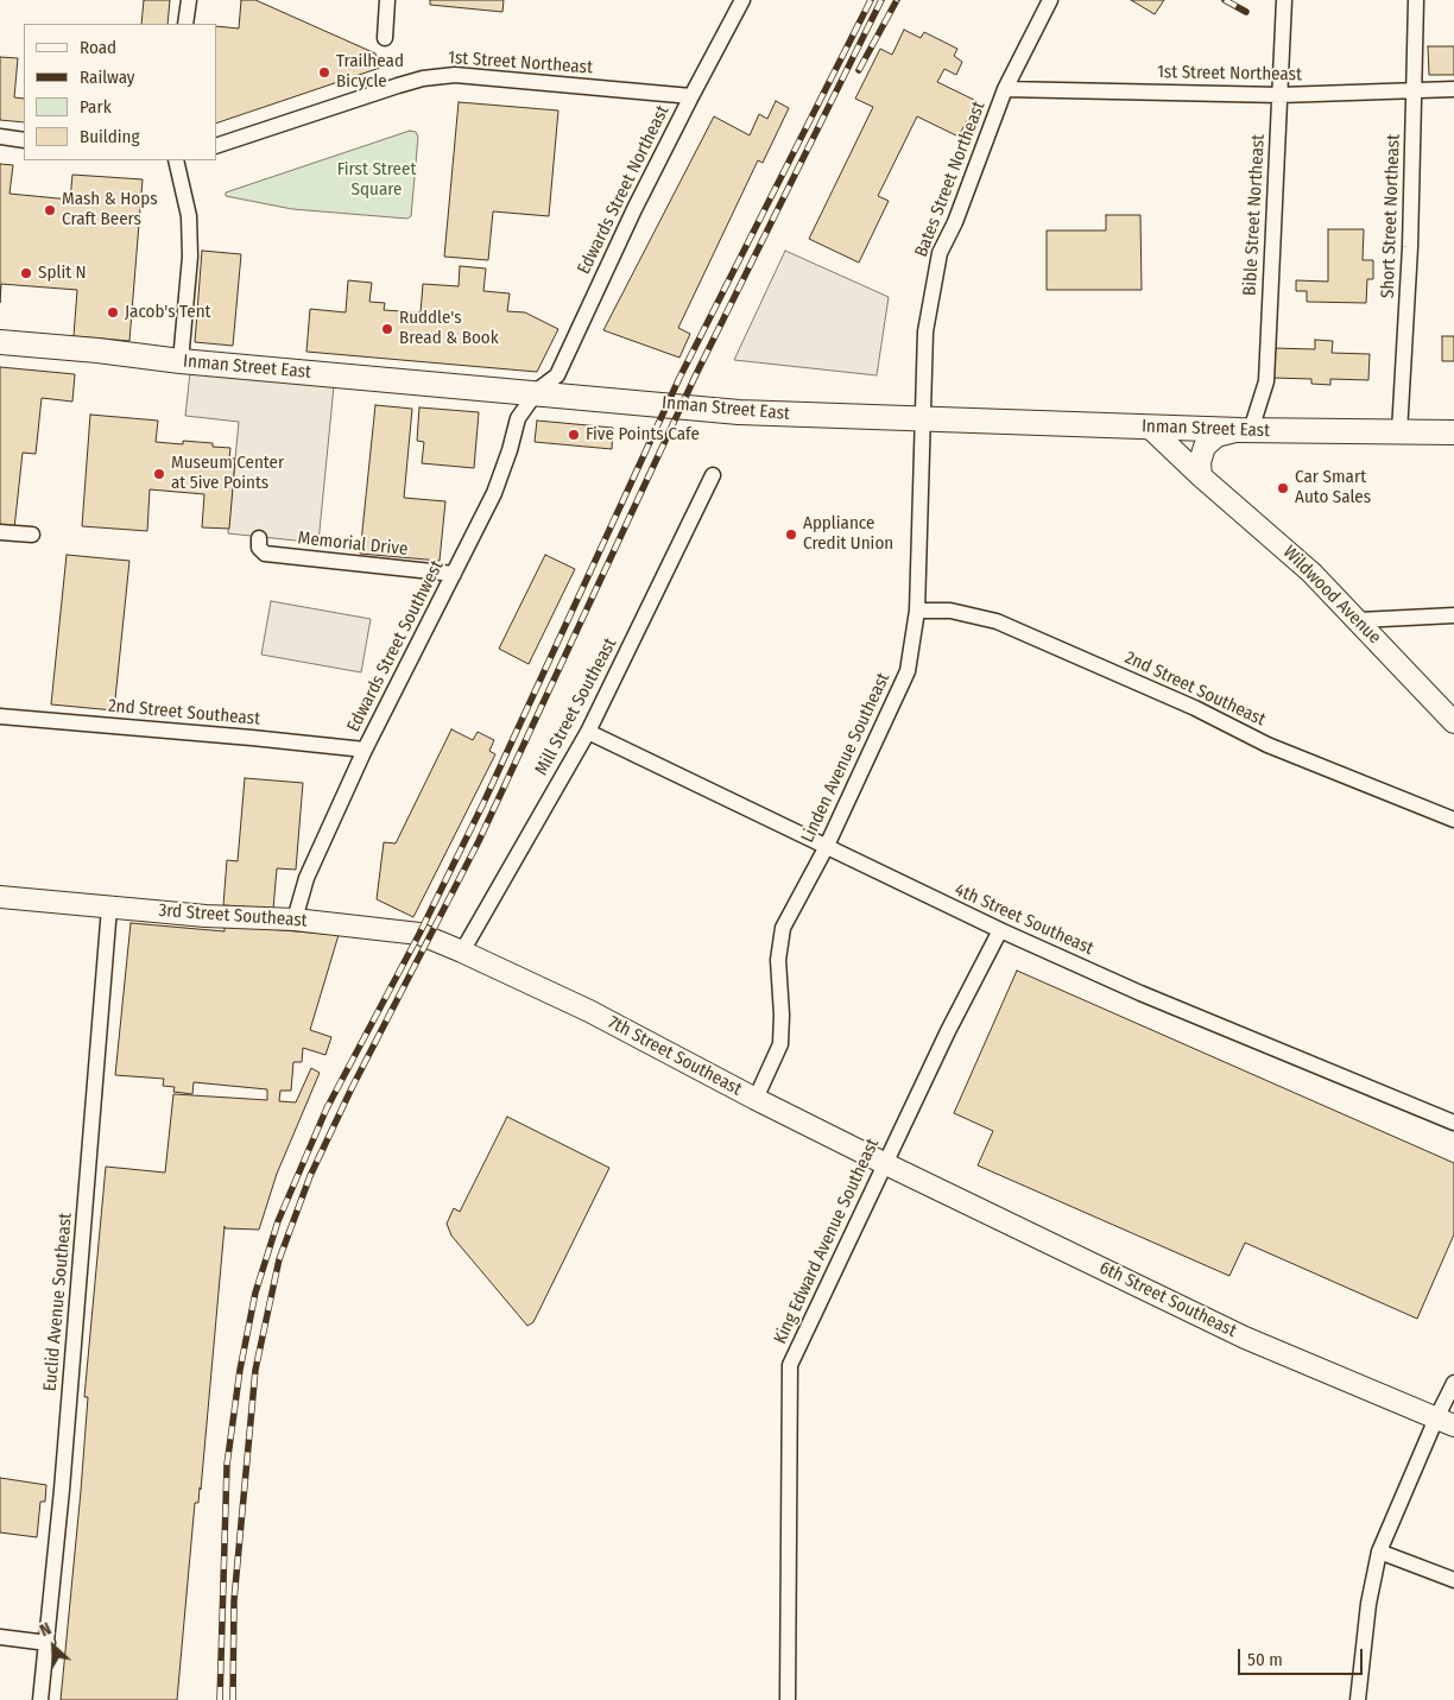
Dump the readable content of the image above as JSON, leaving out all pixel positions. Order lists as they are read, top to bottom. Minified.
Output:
{"streets":{"main road":["Inman Street East"],"street":["1st Street Northeast","Bates Street Northeast","Edwards Street Northeast","Bible Street Northeast","Short Street Northeast","Memorial Drive","Wildwood Avenue","Edwards Street Southwest","2nd Street Southeast","Mill Street Southeast","Linden Avenue Southeast","3rd Street Southeast","4th Street Southeast","7th Street Southeast","King Edward Avenue Southeast","6th Street Southeast","Euclid Avenue Southeast"]},"crossings":[["1st Street Northeast","Bates Street Northeast"],["1st Street Northeast","Edwards Street Northeast"],["1st Street Northeast","Bible Street Northeast"],["1st Street Northeast","Short Street Northeast"],["Bates Street Northeast","Inman Street East"],["Bates Street Northeast","Linden Avenue Southeast"],["Edwards Street Northeast","Inman Street East"],["Edwards Street Northeast","Edwards Street Southwest"],["Bible Street Northeast","Inman Street East"],["Short Street Northeast","Inman Street East"],["Inman Street East","Wildwood Avenue"],["Inman Street East","Edwards Street Southwest"],["Inman Street East","Linden Avenue Southeast"],["Memorial Drive","Edwards Street Southwest"],["Edwards Street Southwest","2nd Street Southeast"],["Edwards Street Southwest","3rd Street Southeast"],["2nd Street Southeast","Linden Avenue Southeast"],["Mill Street Southeast","3rd Street Southeast"],["Mill Street Southeast","4th Street Southeast"],["Mill Street Southeast","7th Street Southeast"],["Linden Avenue Southeast","4th Street Southeast"],["Linden Avenue Southeast","7th Street Southeast"],["3rd Street Southeast","7th Street Southeast"],["3rd Street Southeast","Euclid Avenue Southeast"],["4th Street Southeast","King Edward Avenue Southeast"],["7th Street Southeast","King Edward Avenue Southeast"],["7th Street Southeast","6th Street Southeast"],["King Edward Avenue Southeast","6th Street Southeast"]],"parks":["First Street Square"],"places":["Trailhead Bicycle","Mash & Hops Craft Beers","Split N","Jacob's Tent","Ruddle's Bread & Book","Five Points Cafe","Museum Center at 5ive Points","Car Smart Auto Sales","Appliance Credit Union"],"legend":["Road","Railway","Park","Building"],"scale_bar":"50 m","north":"top left"}
